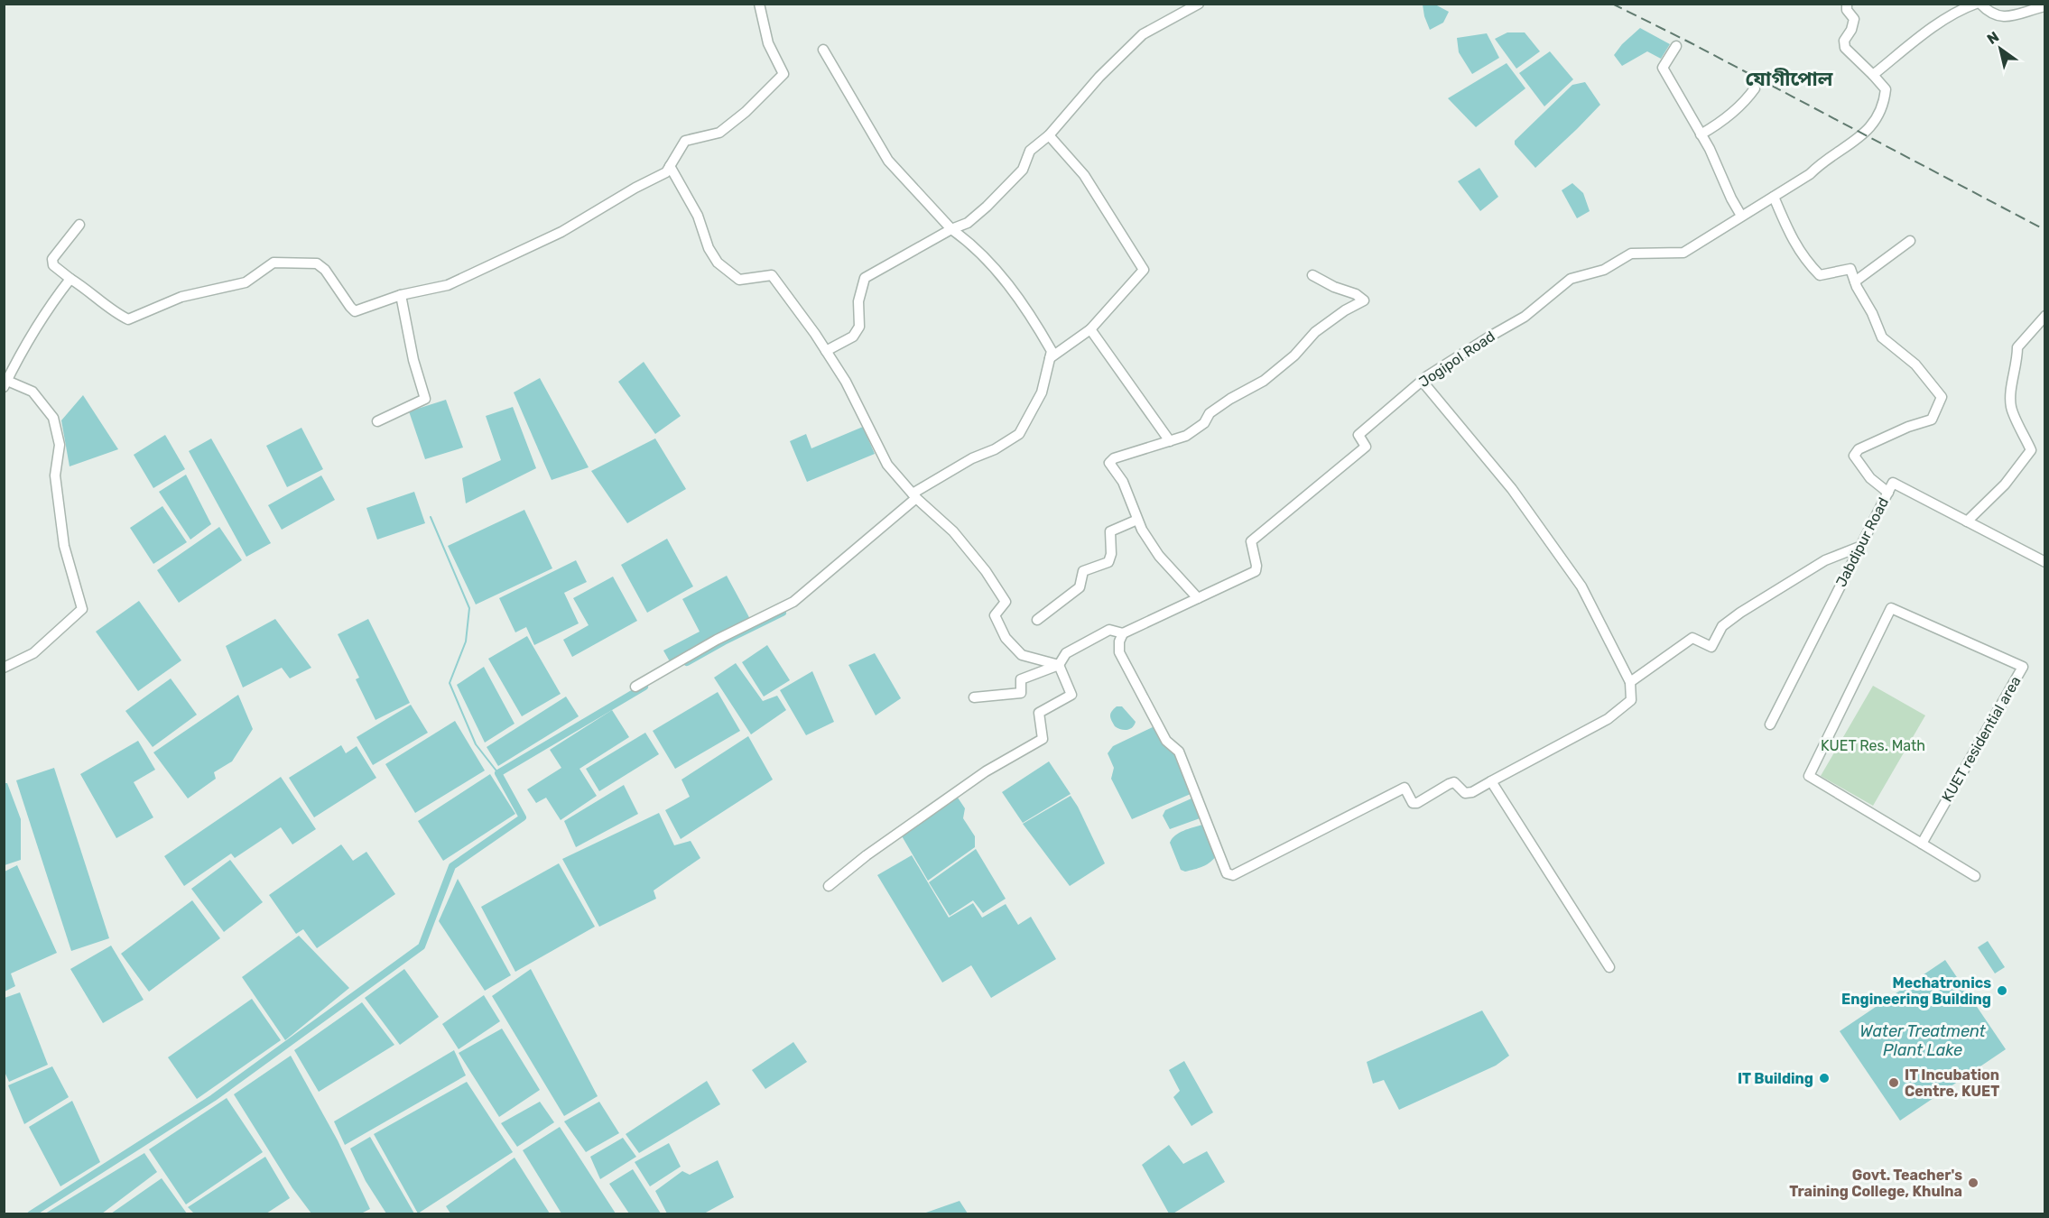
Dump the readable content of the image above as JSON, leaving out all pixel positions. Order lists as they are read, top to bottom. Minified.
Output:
{"streets":{"street":["Jogipol Road","Jabdipur Road","KUET residential area"]},"districts":["যোগীপোল"],"water":["Water Treatment Plant Lake"],"parks":["KUET Res. Math"],"places":["Mechatronics Engineering Building","IT Building","IT Incubation Centre, KUET","Govt. Teacher's Training College, Khulna"],"north":"top left"}
